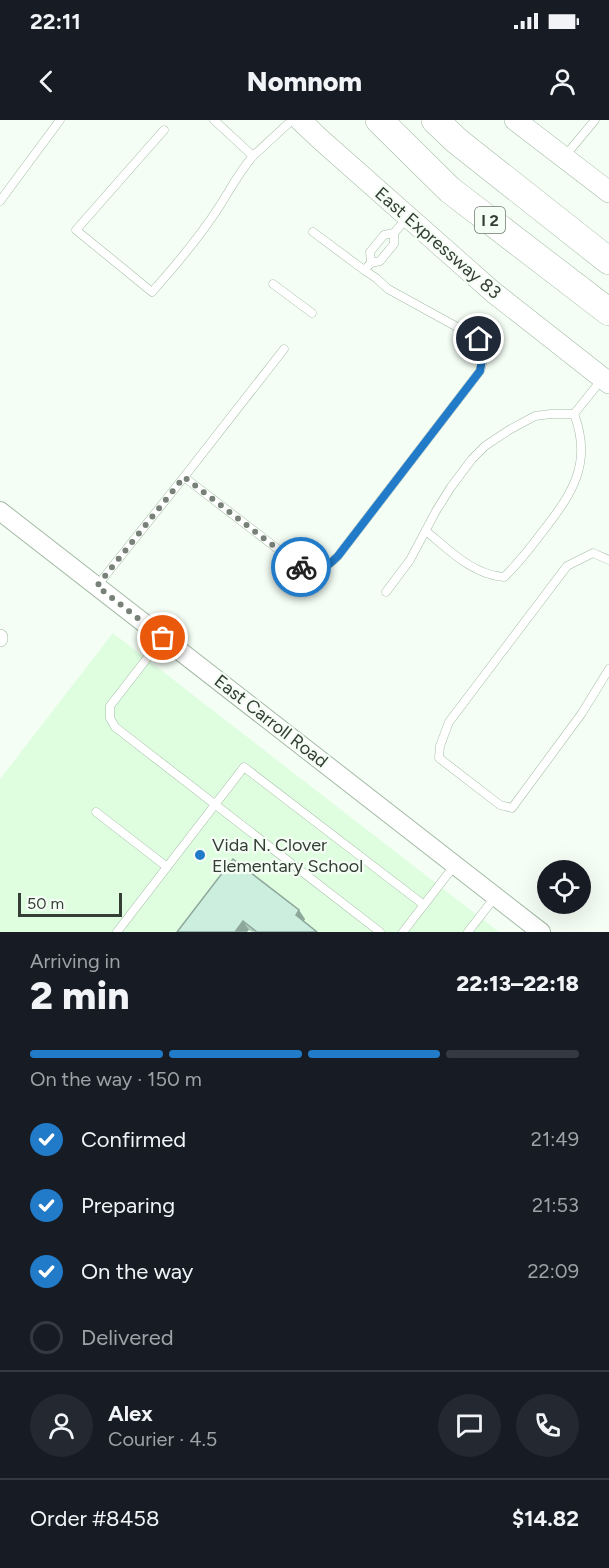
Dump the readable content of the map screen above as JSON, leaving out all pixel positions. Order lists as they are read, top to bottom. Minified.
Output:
{"streets":{"highway":["I 2"],"main road":["East Expressway 83"],"street":["East Carroll Road"]},"places":["Vida N. Clover Elementary School"],"scale_bar":"50 m","page":{"status":"22:11","header":"Nomnom","scale":"50 m","heading":["2 min","Arriving in","22:13–22:18"],"panel":["Alex","Courier · 4.5","Order #8458","$14.82"],"bar":"On the way · 150 m","list":[["Confirmed","21:49"],["Preparing","21:53"],["On the way","22:09"],"Delivered"]}}
